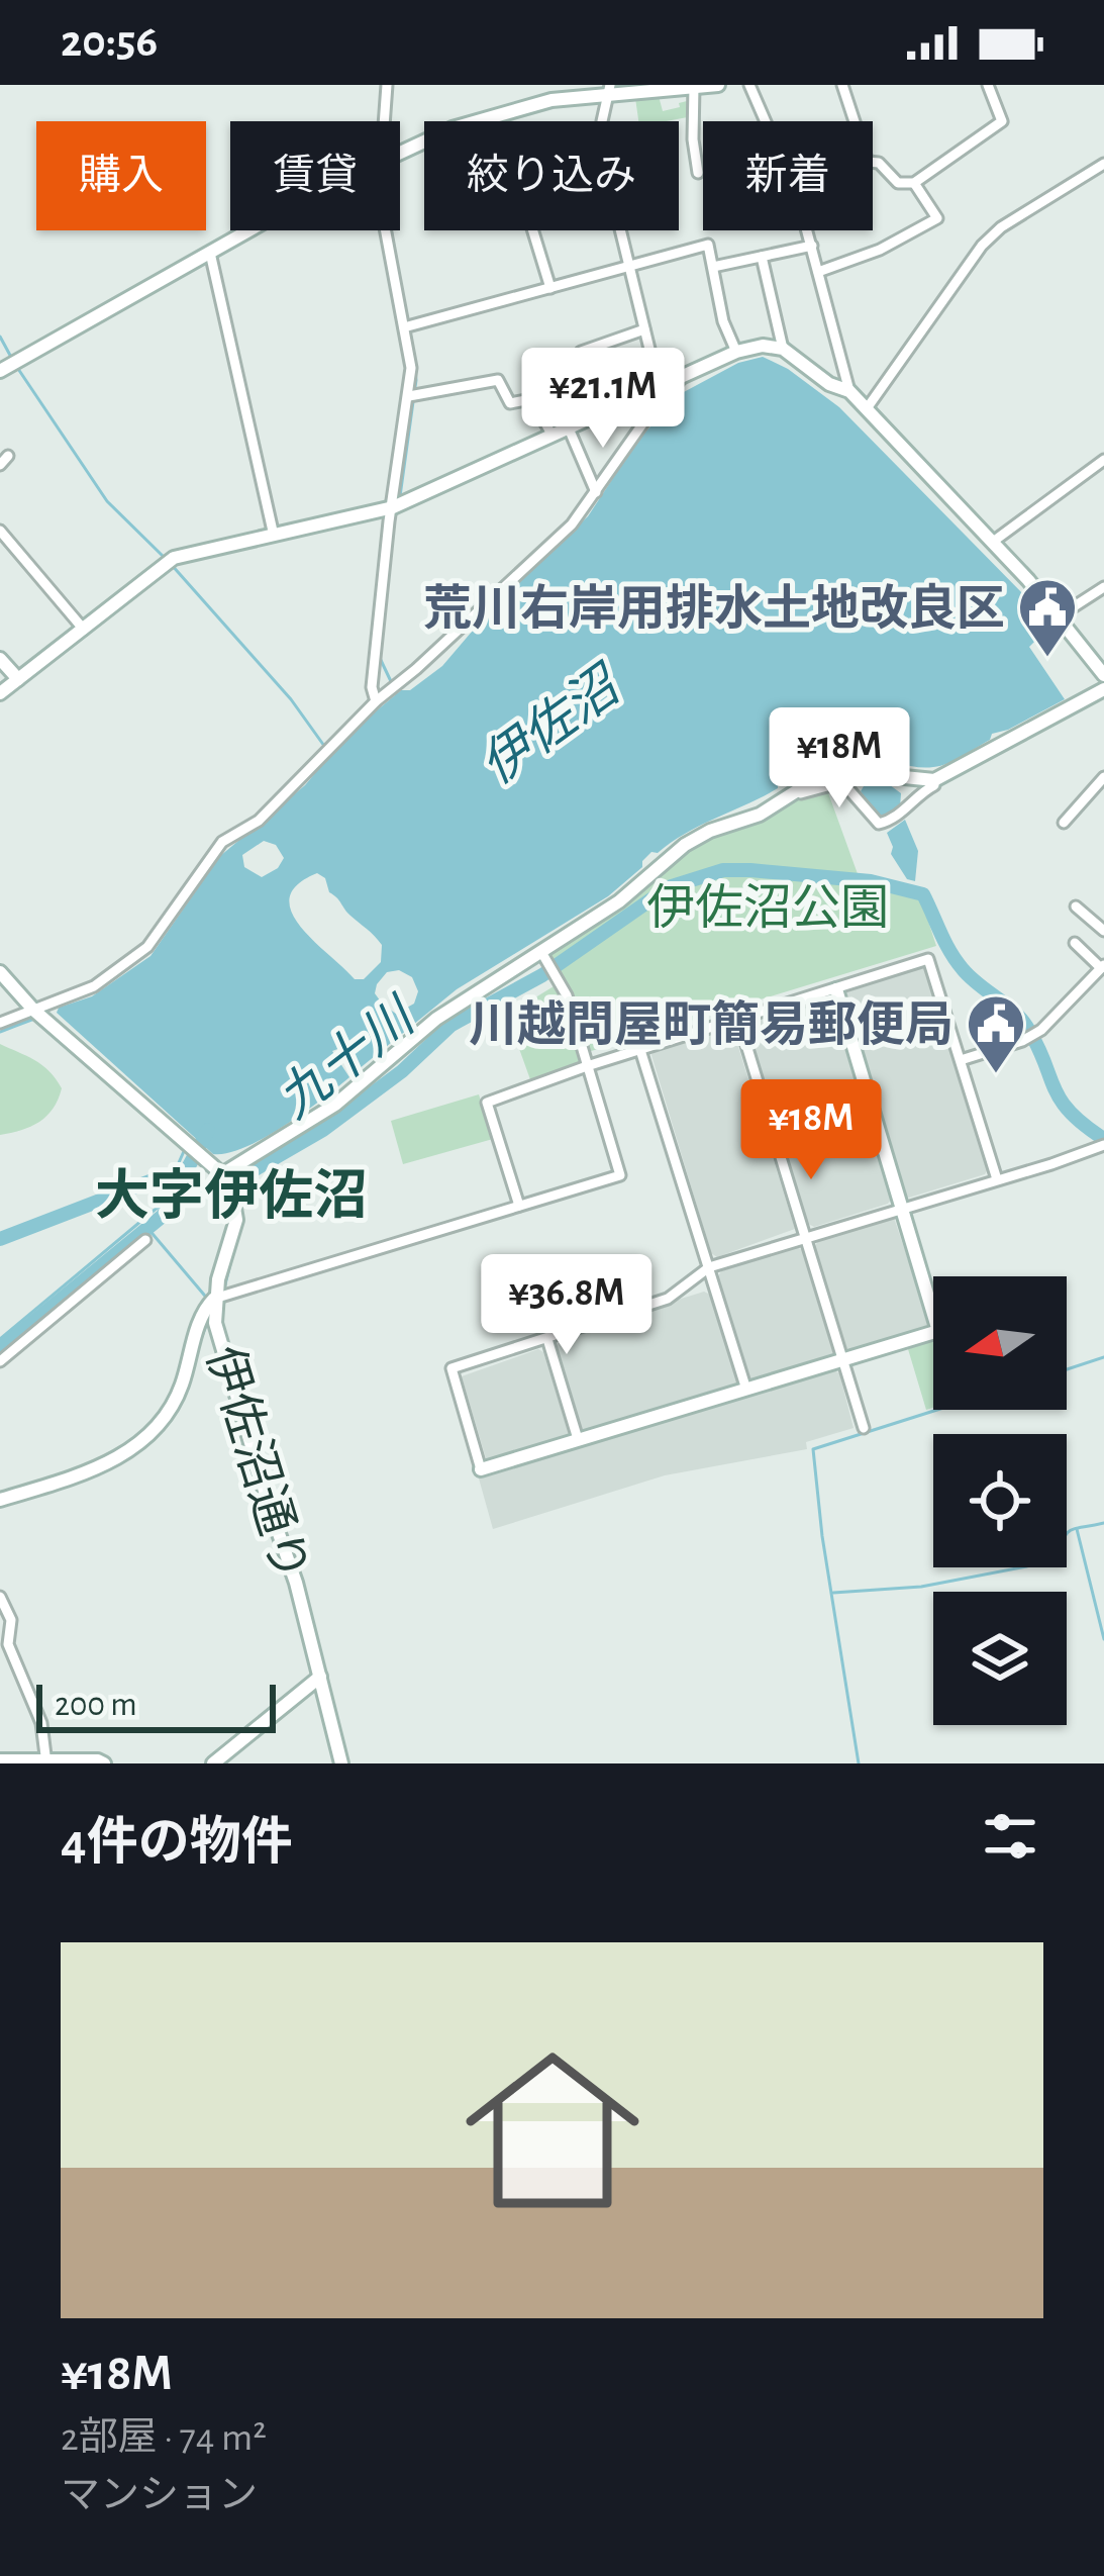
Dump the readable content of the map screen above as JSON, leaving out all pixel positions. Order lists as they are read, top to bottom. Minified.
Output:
{"streets":{"street":["伊佐沼通り"]},"districts":["大字伊佐沼"],"water":["伊佐沼","九十川"],"parks":["伊佐沼公園"],"places":{"public building":["荒川右岸用排水土地改良区","川越問屋町簡易郵便局"]},"scale_bar":"200 m","north":"left","page":{"status":"20:56","chip":["購入","賃貸","絞り込み","新着"],"price":["¥21.1M","¥18M","¥18M","¥36.8M"],"scale":"200 m","heading":"4件の物件","list":[{"name":"¥18M","note":"2部屋 · 74 m² · マンション"}]}}
